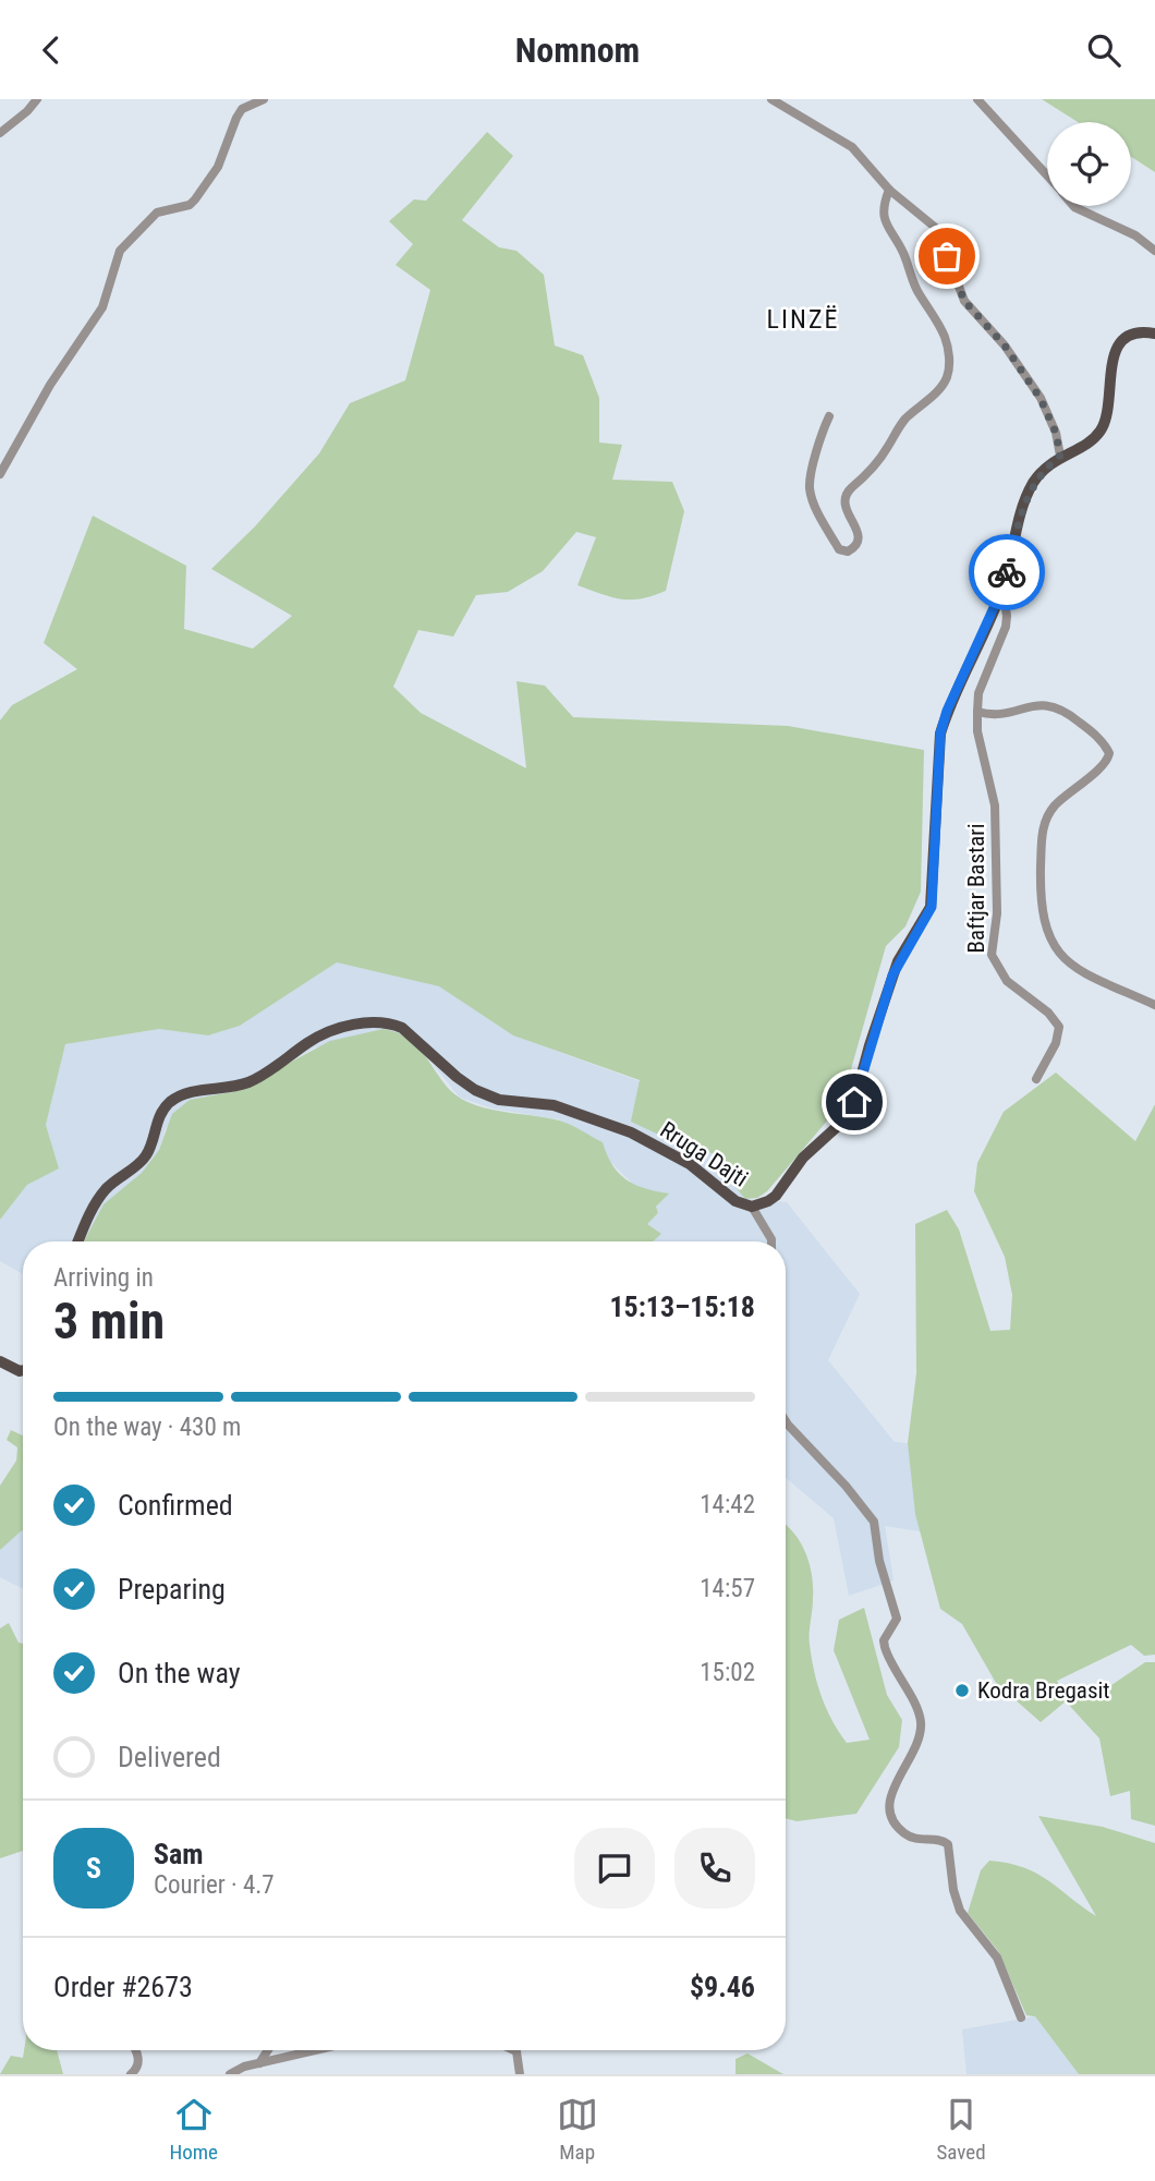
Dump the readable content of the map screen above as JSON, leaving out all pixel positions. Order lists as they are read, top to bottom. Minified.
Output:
{"streets":{"main road":["Rruga Dajti"],"street":["Baftjar Bastari"]},"crossings":[["Baftjar Bastari","Rruga Dajti"]],"districts":["LINZË"],"places":["Kodra Bregasit"],"page":{"header":"Nomnom","heading":["3 min","Arriving in","15:13–15:18"],"panel":["Sam","Courier · 4.7","Order #2673","$9.46"],"bar":"On the way · 430 m","list":[["Confirmed","14:42"],["Preparing","14:57"],["On the way","15:02"],"Delivered"],"round":"S","tabs":["Home","Map","Saved"]}}
